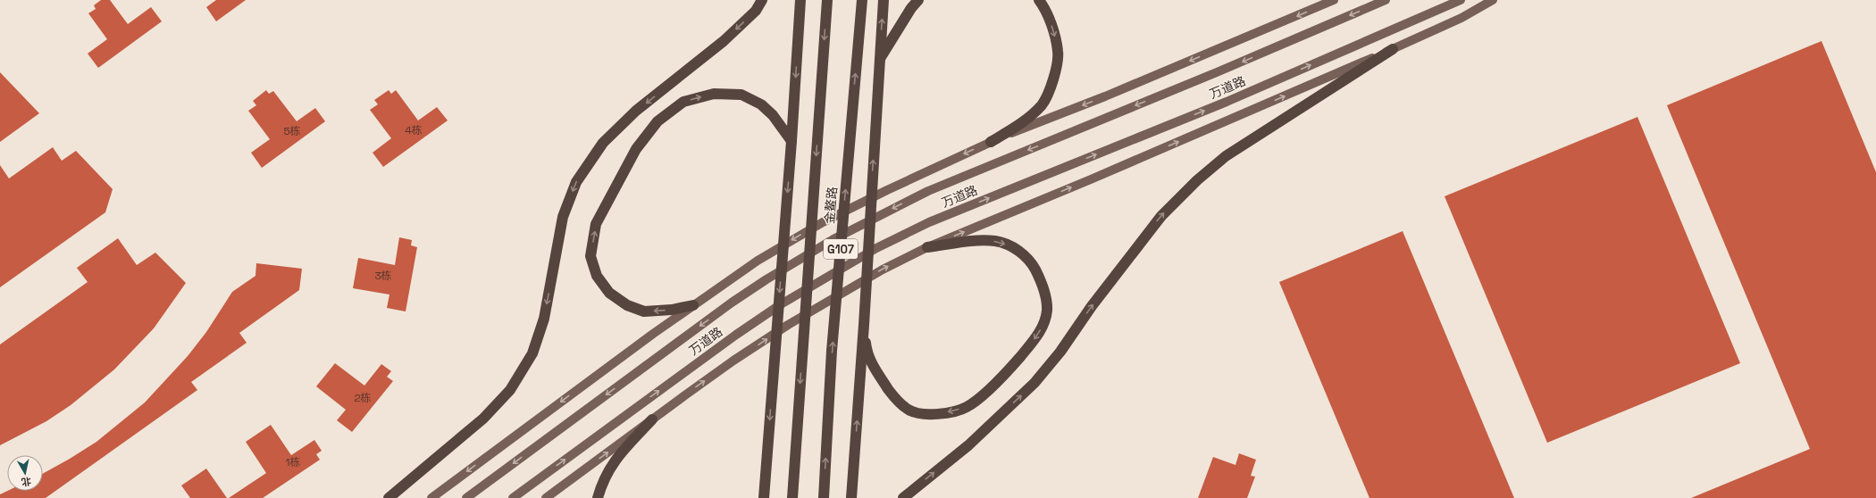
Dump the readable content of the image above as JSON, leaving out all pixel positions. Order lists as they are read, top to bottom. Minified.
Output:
{"streets":{"highway":["金鳌路","G107"],"main road":["万道路"]},"house_numbers":["4栋","5栋","3栋","2栋","1栋"],"north":"bottom"}
